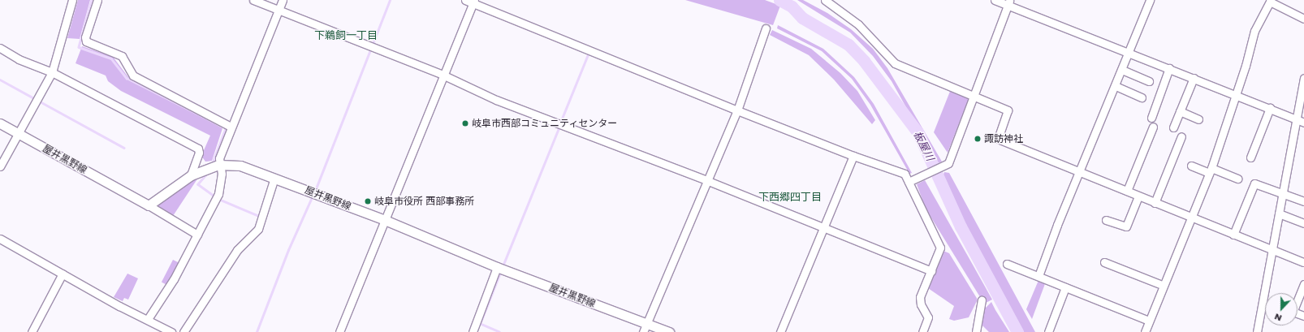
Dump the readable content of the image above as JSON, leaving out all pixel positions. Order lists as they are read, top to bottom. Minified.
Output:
{"streets":{"main road":["屋井黒野線"]},"districts":["下鵜飼一丁目","下西郷四丁目"],"water":["板屋川"],"places":["岐阜市西部コミュニティセンター","諏訪神社","岐阜市役所 西部事務所"],"north":"bottom"}
